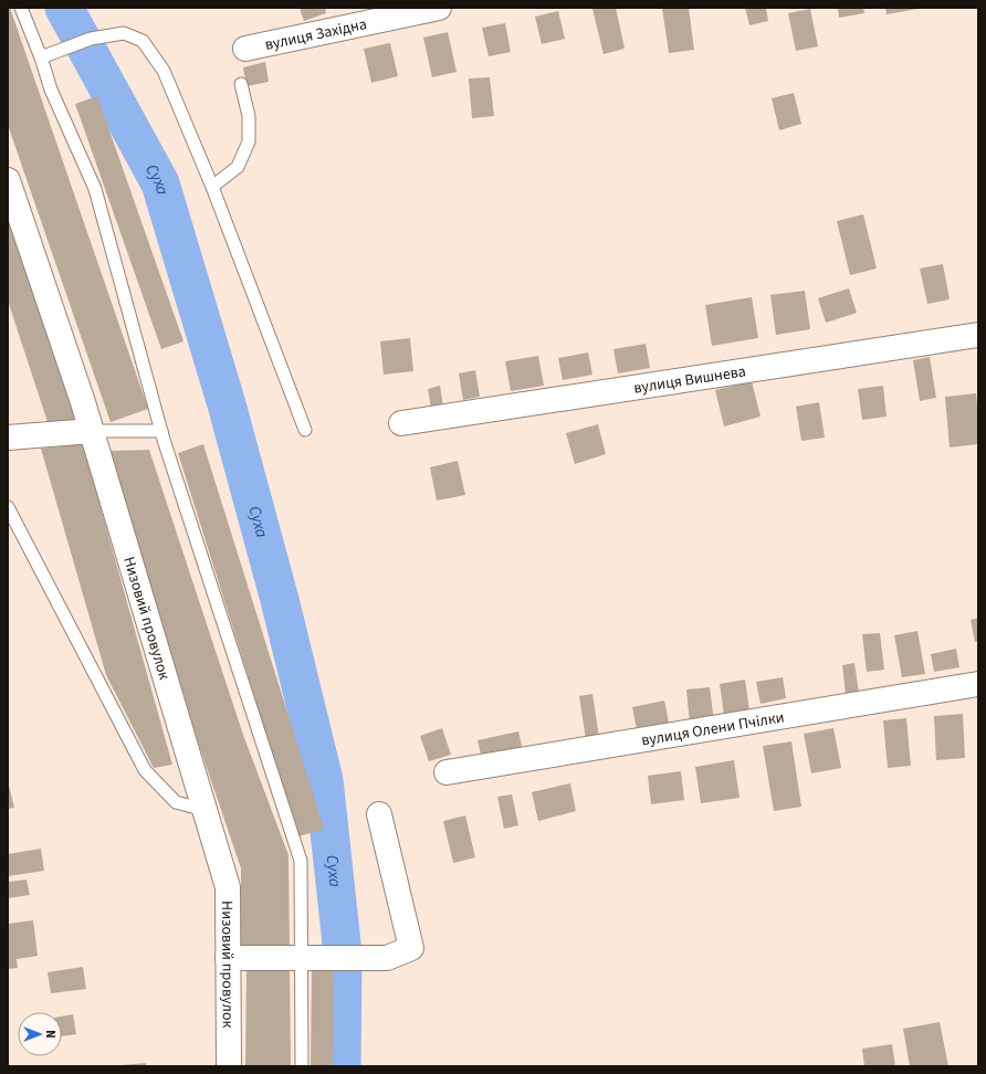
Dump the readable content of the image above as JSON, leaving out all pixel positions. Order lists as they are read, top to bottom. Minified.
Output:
{"streets":{"street":["вулиця Західна","вулиця Вишнева","Низовий провулок","вулиця Олени Пчілки"]},"water":["Суха"],"north":"right"}
